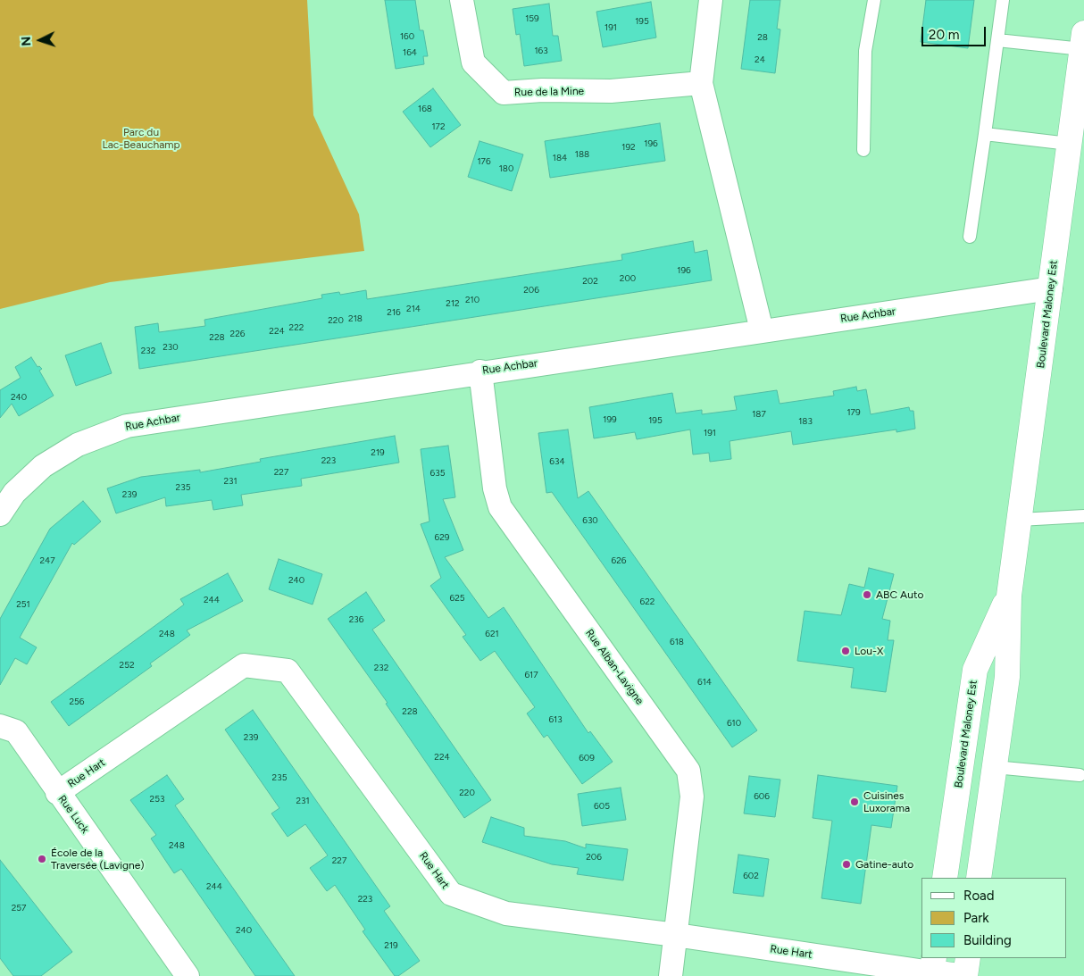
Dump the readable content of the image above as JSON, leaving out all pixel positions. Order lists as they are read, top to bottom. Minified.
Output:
{"streets":{"main road":["Boulevard Maloney Est","Rue Hart"],"street":["Rue de la Mine","Rue Achbar","Rue Alban-Lavigne","Rue Luck"]},"crossings":[["Boulevard Maloney Est","Rue Achbar"],["Rue Achbar","Rue Alban-Lavigne"],["Rue Alban-Lavigne","Rue Hart"],["Rue Hart","Rue Luck"]],"parks":["Parc du Lac-Beauchamp"],"places":["ABC Auto","Lou-X","Cuisines Luxorama","École de la Traversée (Lavigne)","Gatine-auto"],"house_numbers":["159","195","191","160","28","163","164","24","168","172","196","192","188","184","176","180","196","200","202","206","210","212","214","216","218","220","222","224","226","228","230","232","240","179","187","199","195","183","191","219","223","634","227","635","231","235","239","630","629","247","626","240","625","244","622","251","236","248","621","618","252","232","617","614","256","228","613","610","239","224","609","235","220","606","253","231","605","248","206","227","602","244","223","257","240","219"],"legend":["Road","Park","Building"],"scale_bar":"20 m","north":"left"}
